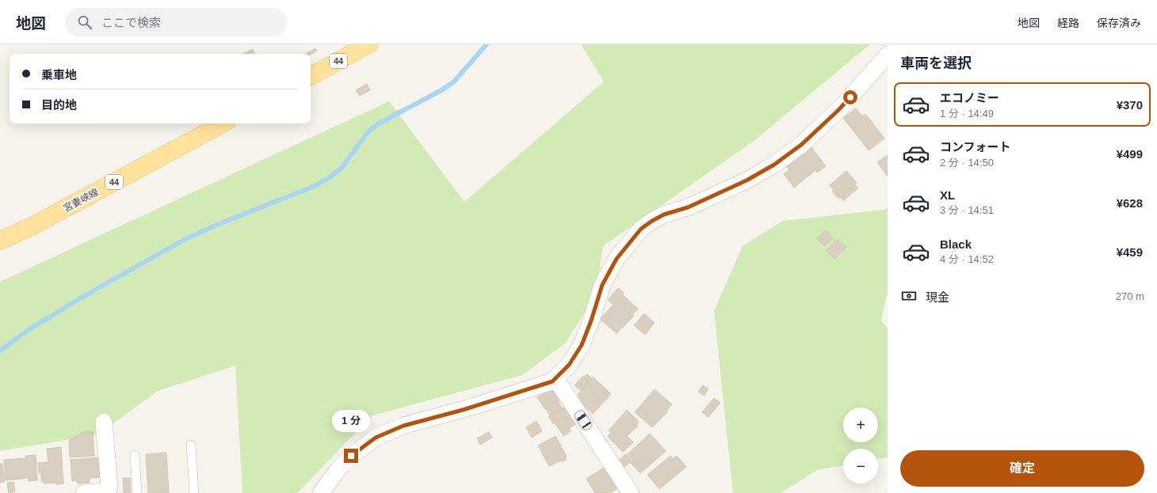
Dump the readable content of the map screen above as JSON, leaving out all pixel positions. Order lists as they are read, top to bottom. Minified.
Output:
{"streets":{"main road":["44","宮妻峡線"]},"page":{"header":"地図","search":"ここで検索","nav":["地図","経路","保存済み"],"heading":"車両を選択","banner":["乗車地","目的地"],"list":[{"name":"エコノミー","note":"1 分 · 14:49","value":"¥370"},{"name":"コンフォート","note":"2 分 · 14:50","value":"¥499"},{"name":"XL","note":"3 分 · 14:51","value":"¥628"},{"name":"Black","note":"4 分 · 14:52","value":"¥459"}],"pay":["現金","270 m"],"map_buttons":["+","−"],"bubble":"1 分","buttons":"確定"}}
